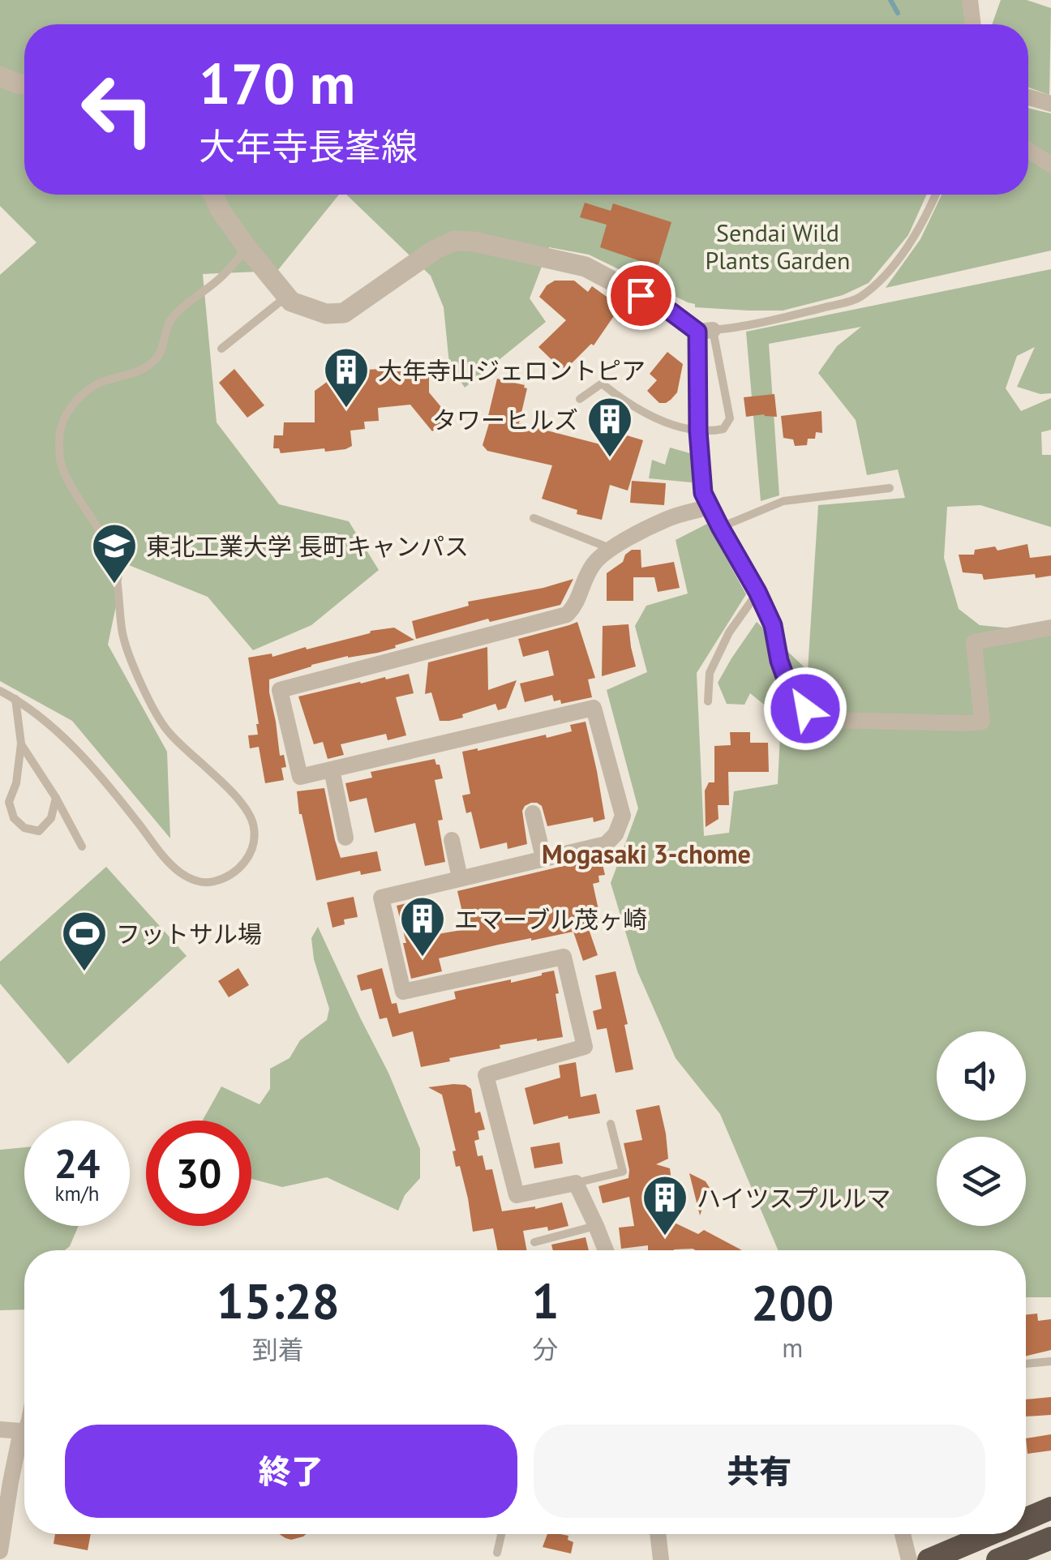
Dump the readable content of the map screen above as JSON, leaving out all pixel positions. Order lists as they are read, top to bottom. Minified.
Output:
{"districts":["Mogasaki 3-chome"],"parks":["Sendai Wild Plants Garden"],"places":{"building":["大年寺山ジェロントピア","タワーヒルズ","エマーブル茂ヶ崎","ハイツスプルルマ"],"school or university":["東北工業大学 長町キャンパス"],"sports":["フットサル場"]},"page":{"turn":["170 m","大年寺長峯線"],"speed":"24 km/h","limit":"30","eta":["15:28","到着","1","分","200","m"],"buttons":["終了","共有"]}}
